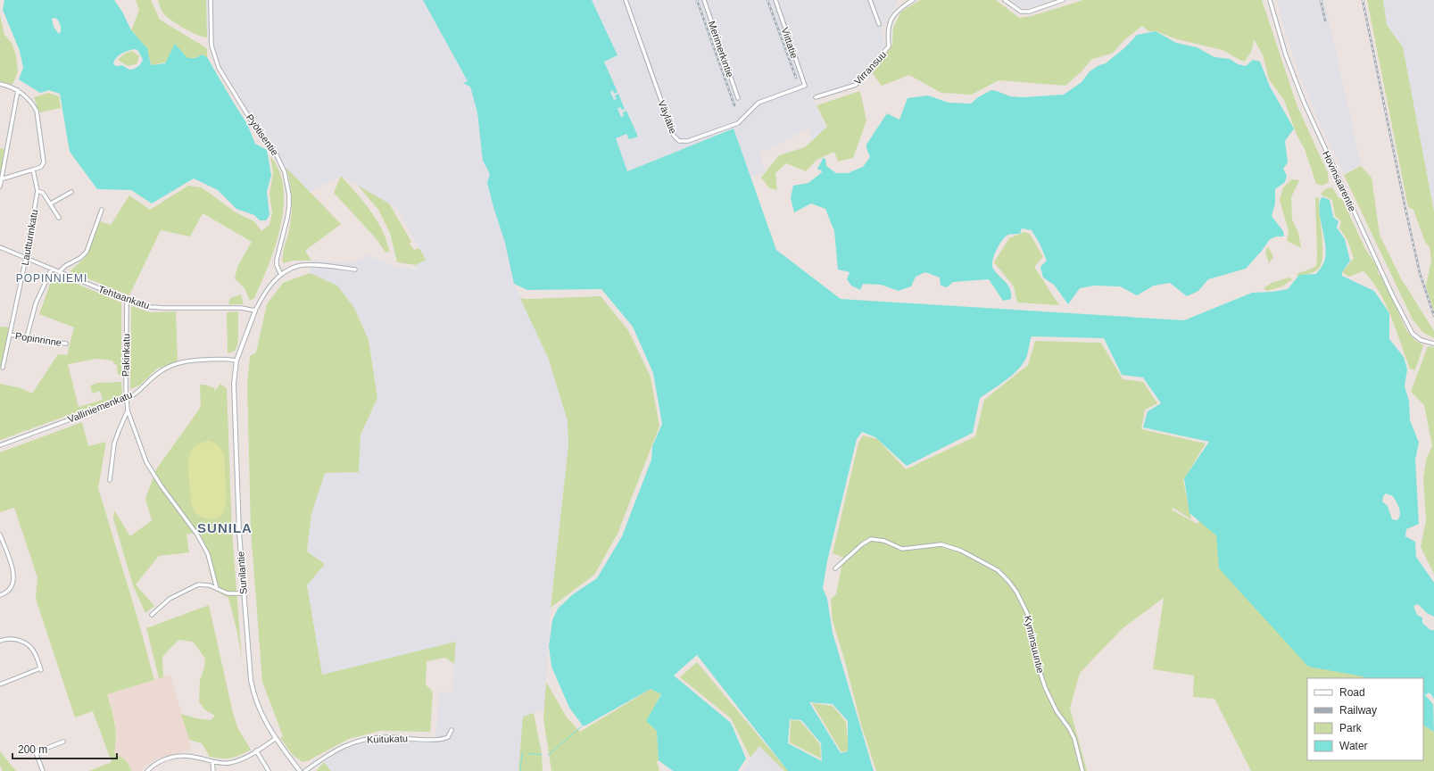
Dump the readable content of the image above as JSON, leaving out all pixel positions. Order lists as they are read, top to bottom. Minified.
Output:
{"streets":{"street":["Viittatie","Merimerkintie","Virransuu","Väylätie","Pyötisentie","Hovinsaarentie","Lautturinkatu","Tehtaankatu","Popinrinne","Pakinkatu","Valliniemenkatu","Sunilantie","Kyminsuuntie","Kuitukatu"]},"crossings":[["Viittatie","Väylätie"],["Lautturinkatu","Tehtaankatu"],["Lautturinkatu","Popinrinne"],["Tehtaankatu","Pakinkatu"],["Tehtaankatu","Sunilantie"],["Pakinkatu","Valliniemenkatu"],["Valliniemenkatu","Sunilantie"]],"districts":["POPINNIEMI","SUNILA"],"legend":["Road","Railway","Park","Water"],"scale_bar":"200 m"}
